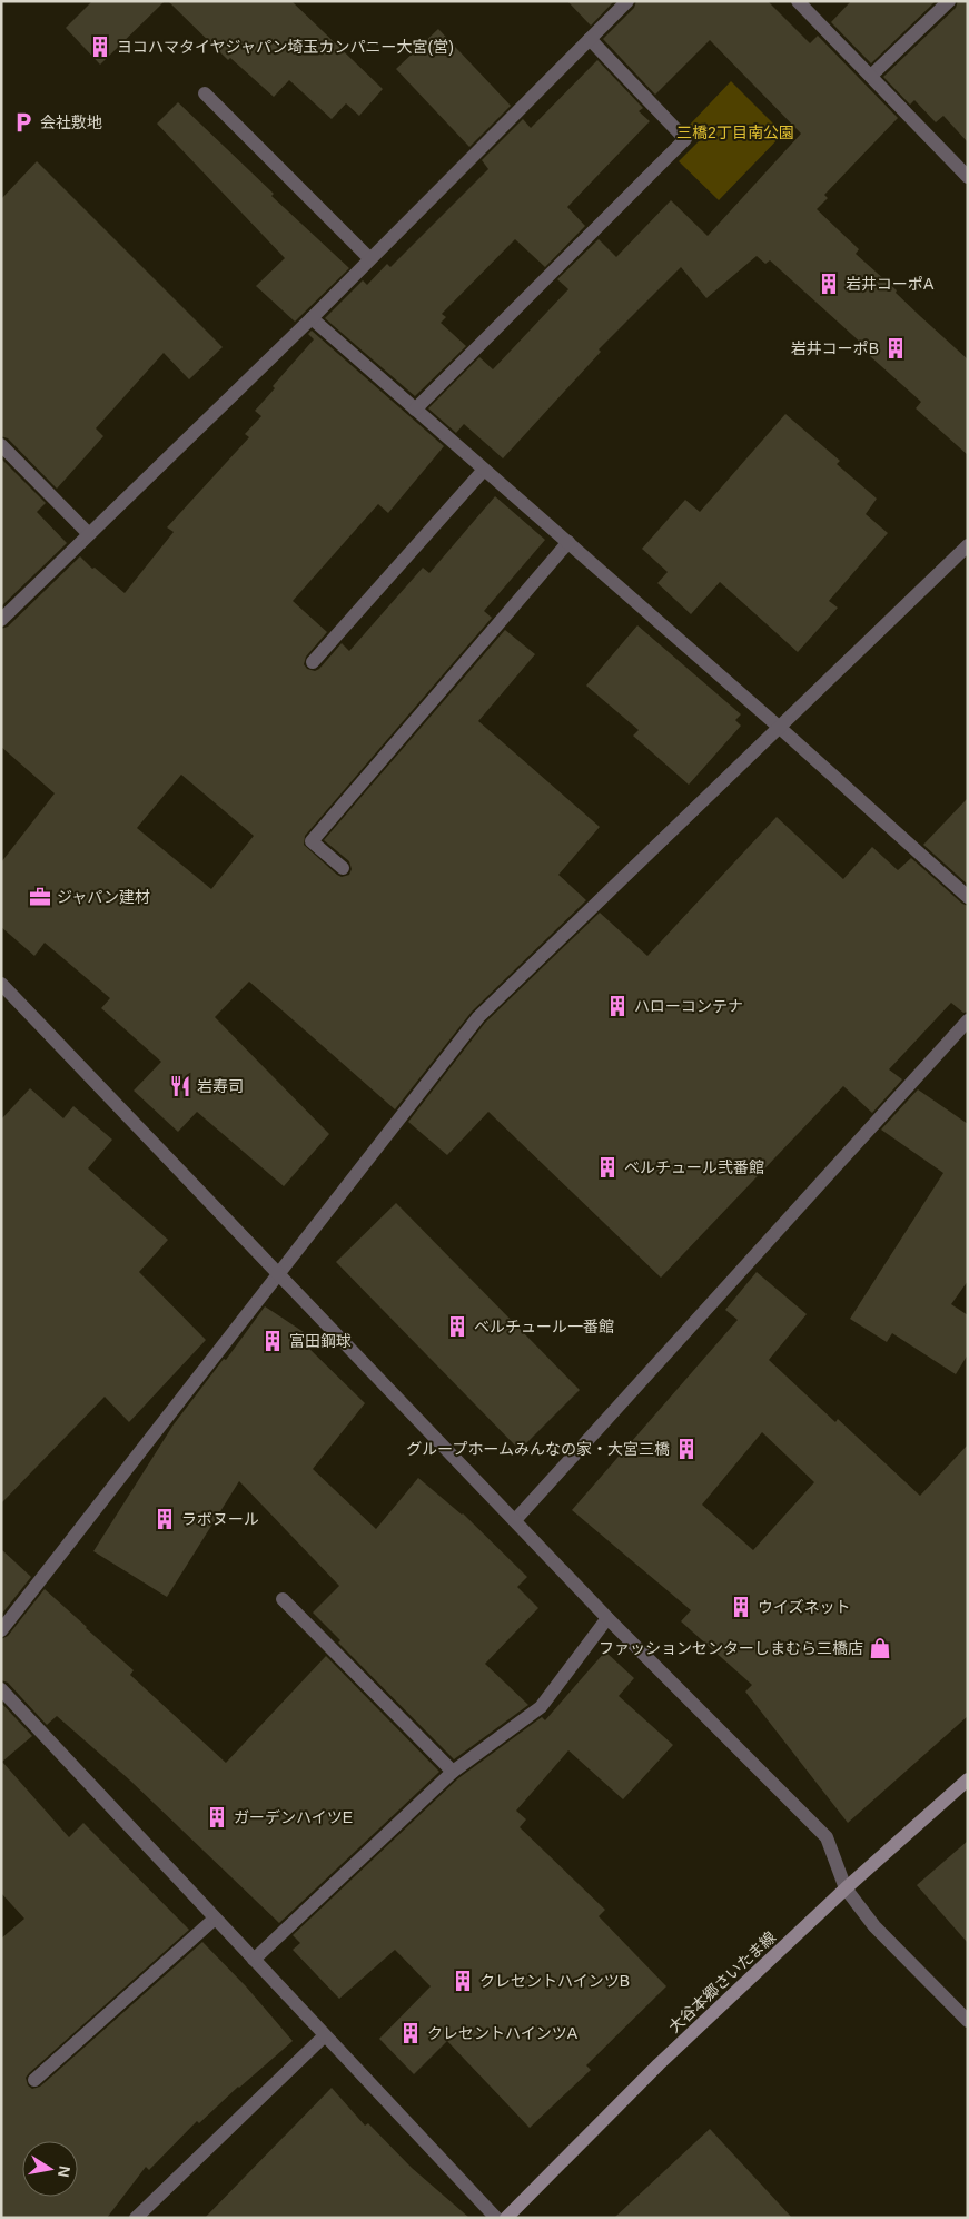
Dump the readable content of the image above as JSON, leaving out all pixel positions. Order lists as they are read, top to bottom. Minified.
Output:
{"streets":{"main road":["大谷本郷さいたま線"]},"parks":["三橋2丁目南公園"],"places":{"building":["ヨコハマタイヤジャパン埼玉カンパニー大宮(営)","岩井コーポA","岩井コーポB","ハローコンテナ","ベルチュール弐番館","ベルチュール一番館","富田鋼球","グループホームみんなの家・大宮三橋","ラボヌール","ウイズネット","ガーデンハイツE","クレセントハインツB","クレセントハインツA"],"parking":["会社敷地"],"office":["ジャパン建材"],"restaurant":["岩寿司"],"shop":["ファッションセンターしまむら三橋店"]},"north":"right"}
